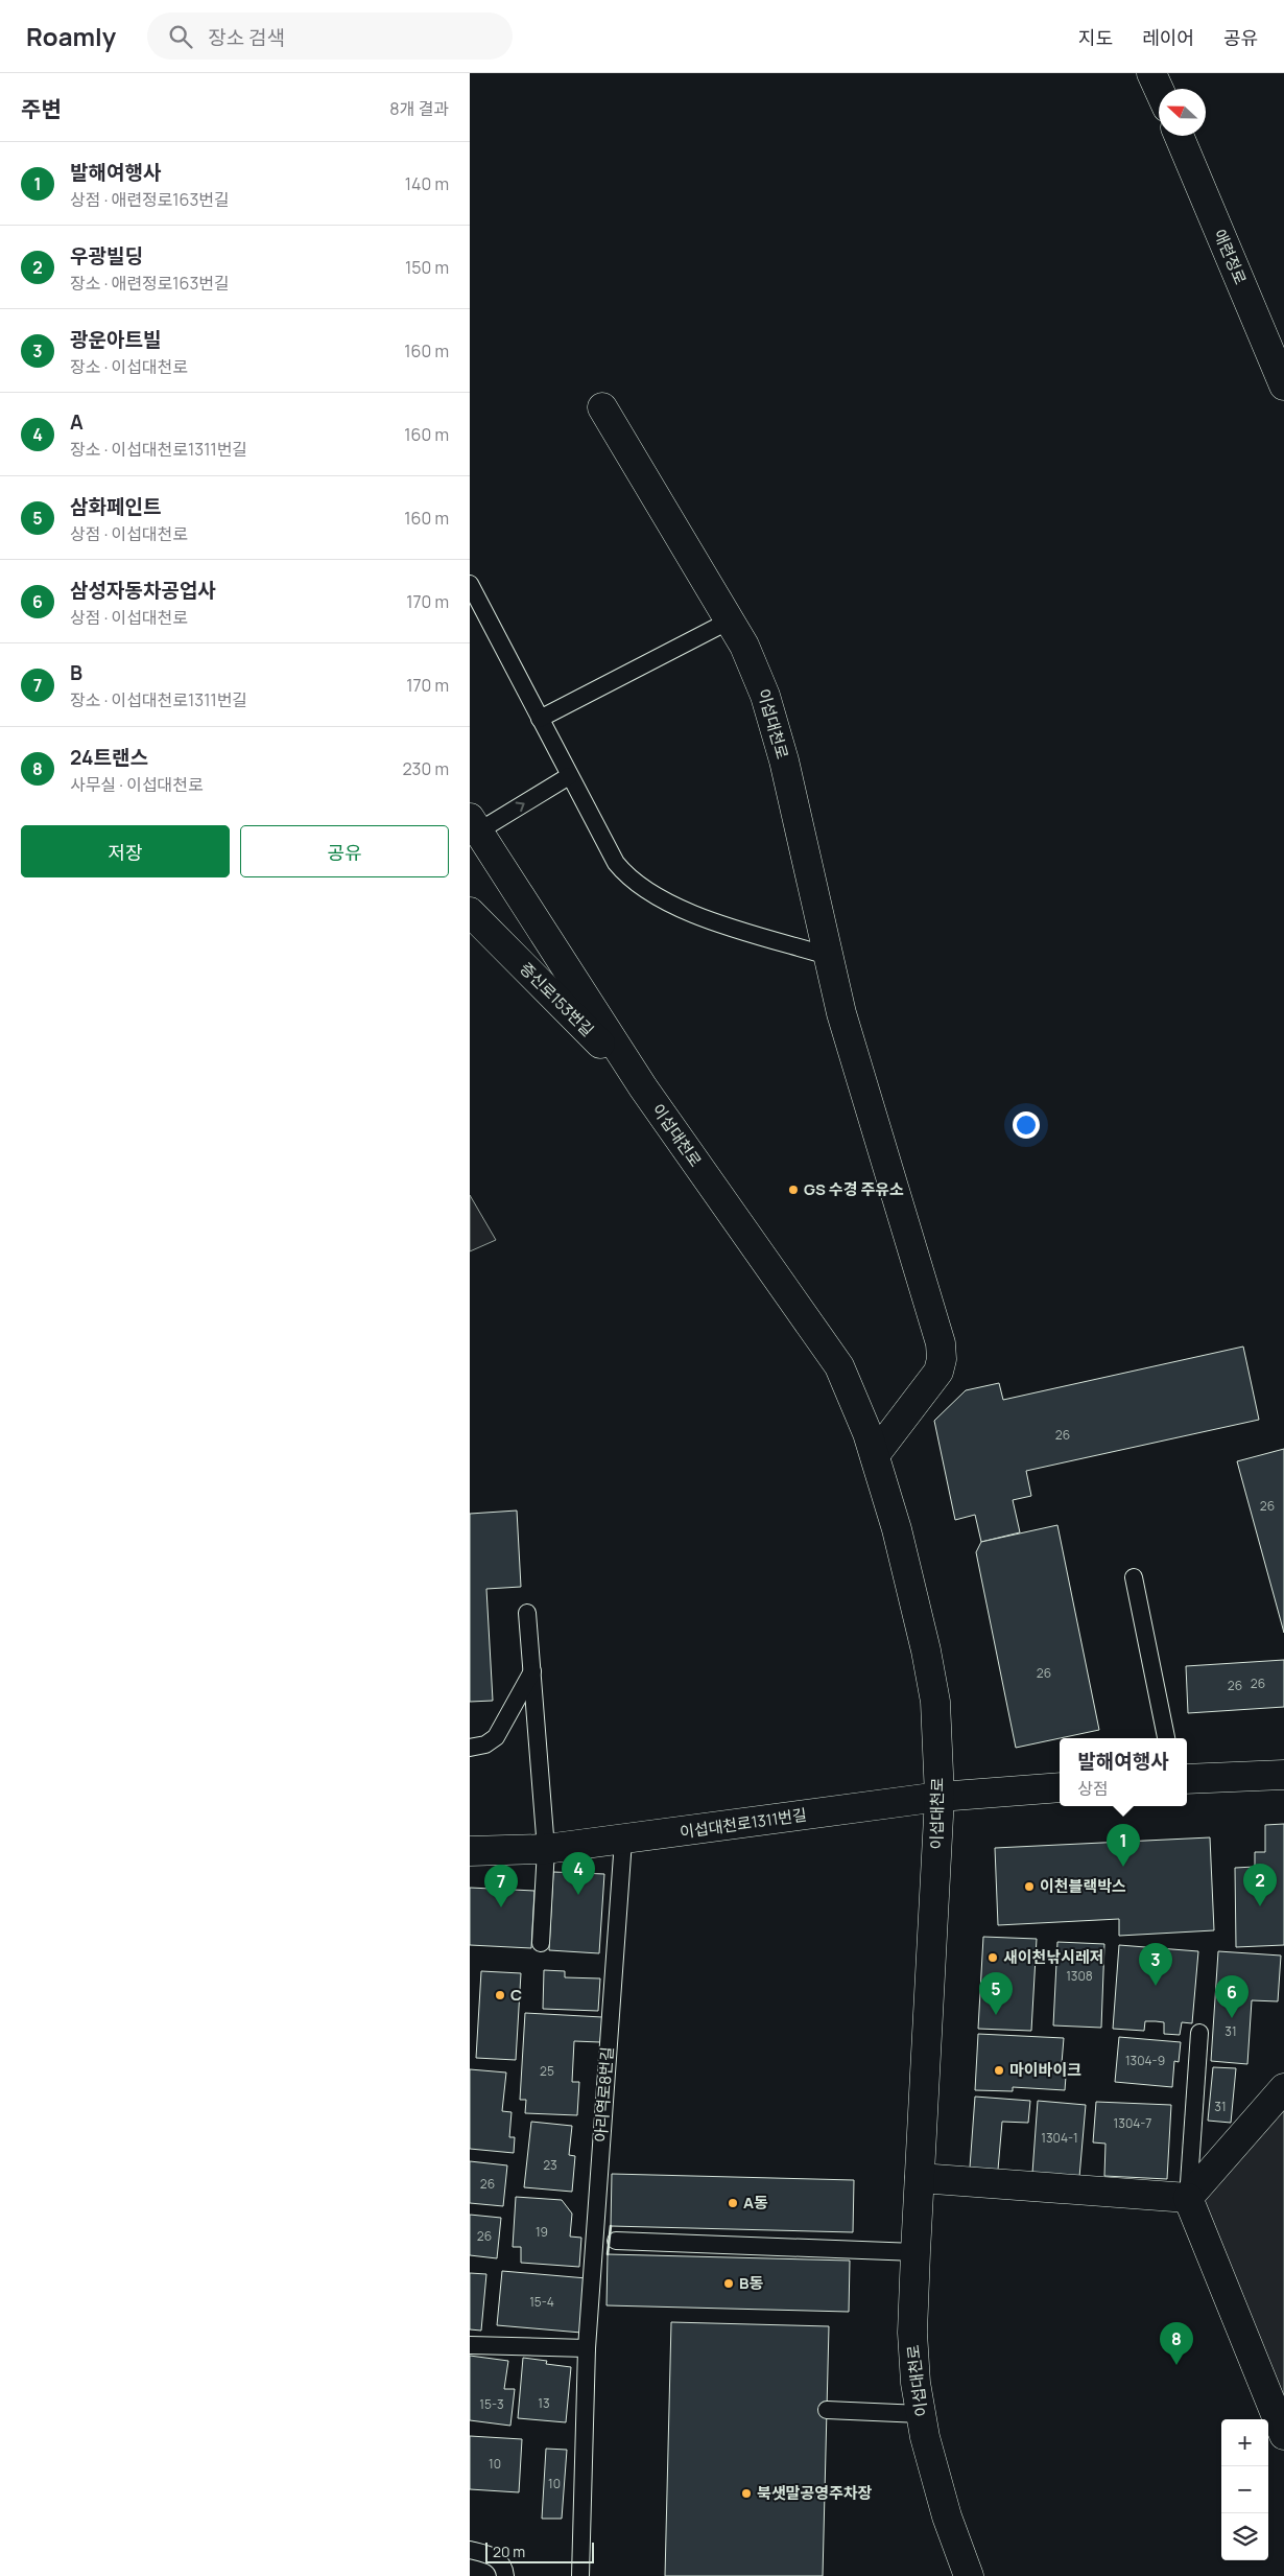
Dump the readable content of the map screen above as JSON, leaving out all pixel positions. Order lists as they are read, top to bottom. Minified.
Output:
{"streets":{"street":["애련정로","이섭대천로","증신로153번길","이섭대천로1311번길"],"lane":["아리역로8번길"]},"crossings":[["이섭대천로","증신로153번길"],["이섭대천로","이섭대천로1311번길"],["이섭대천로1311번길","아리역로8번길"]],"places":["GS 수경 주유소","이천블랙박스","새이천낚시레저","C","마이바이크","A동","B동","북샛말공영주차장"],"house_numbers":["26","26","26","26","26","1308","31","1304-9","25","31","1304-7","1304-1","23","26","19","26","15-4","13","15-3","10","10"],"scale_bar":"20 m","north":"left","page":{"header":"Roamly","search":"장소 검색","nav":["지도","레이어","공유"],"heading":["주변","8개 결과"],"list":[{"mark":"1","name":"발해여행사","note":"상점 · 애련정로163번길","value":"140 m"},{"mark":"2","name":"우광빌딩","note":"장소 · 애련정로163번길","value":"150 m"},{"mark":"3","name":"광운아트빌","note":"장소 · 이섭대천로","value":"160 m"},{"mark":"4","name":"A","note":"장소 · 이섭대천로1311번길","value":"160 m"},{"mark":"5","name":"삼화페인트","note":"상점 · 이섭대천로","value":"160 m"},{"mark":"6","name":"삼성자동차공업사","note":"상점 · 이섭대천로","value":"170 m"},{"mark":"7","name":"B","note":"장소 · 이섭대천로1311번길","value":"170 m"},{"mark":"8","name":"24트랜스","note":"사무실 · 이섭대천로","value":"230 m"}],"buttons":["저장","공유"],"popup":["발해여행사","상점"],"pins":["1","4","2","7","3","5","6","8"],"map_buttons":["+","−"],"scale":"20 m"}}
